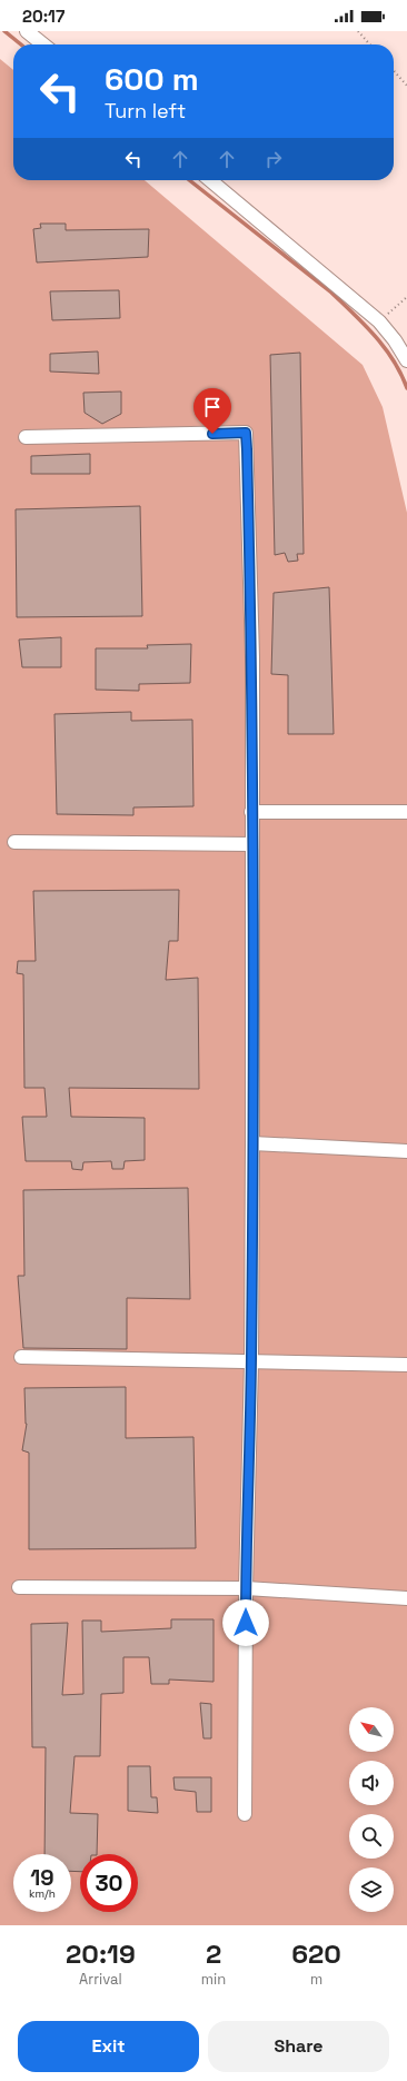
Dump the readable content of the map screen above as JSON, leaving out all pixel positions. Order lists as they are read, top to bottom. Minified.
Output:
{"north":"top left","page":{"status":"20:17","turn":["600 m","Turn left"],"speed":"19 km/h","limit":"30","eta":["20:19","Arrival","2","min","620","m"],"buttons":["Exit","Share"]}}
